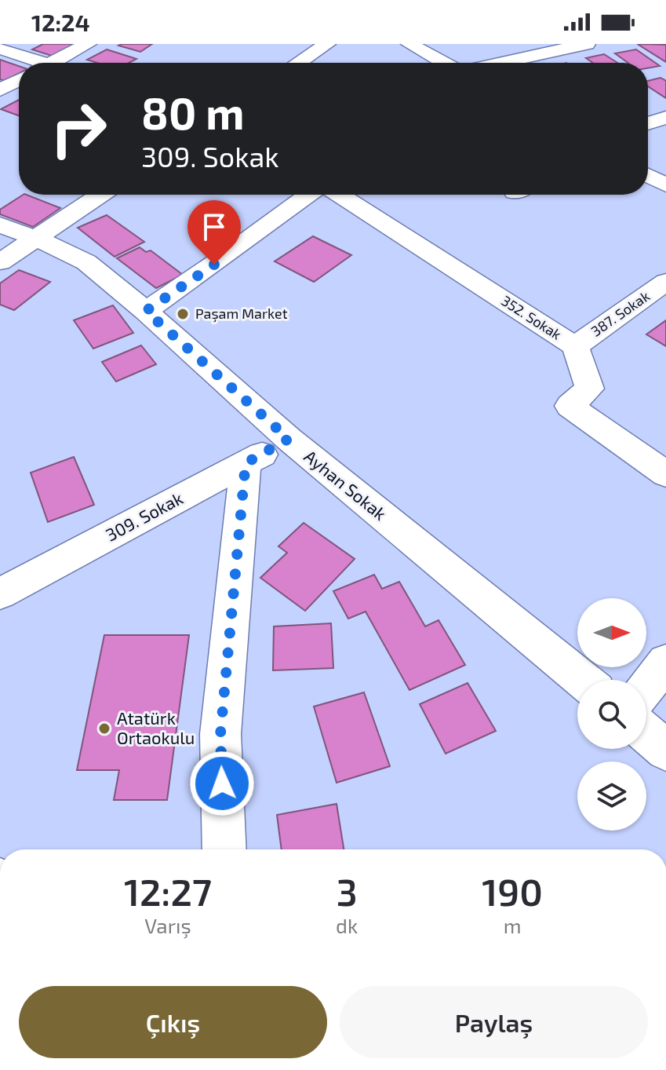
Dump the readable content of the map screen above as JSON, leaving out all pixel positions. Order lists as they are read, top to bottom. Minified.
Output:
{"streets":{"street":["387. Sokak","352. Sokak","Ayhan Sokak","309. Sokak"]},"crossings":[["387. Sokak","352. Sokak"],["Ayhan Sokak","309. Sokak"]],"places":["Paşam Market","Atatürk Ortaokulu"],"north":"right","page":{"status":"12:24","turn":["80 m","309. Sokak"],"eta":["12:27","Varış","3","dk","190","m"],"buttons":["Çıkış","Paylaş"]}}
